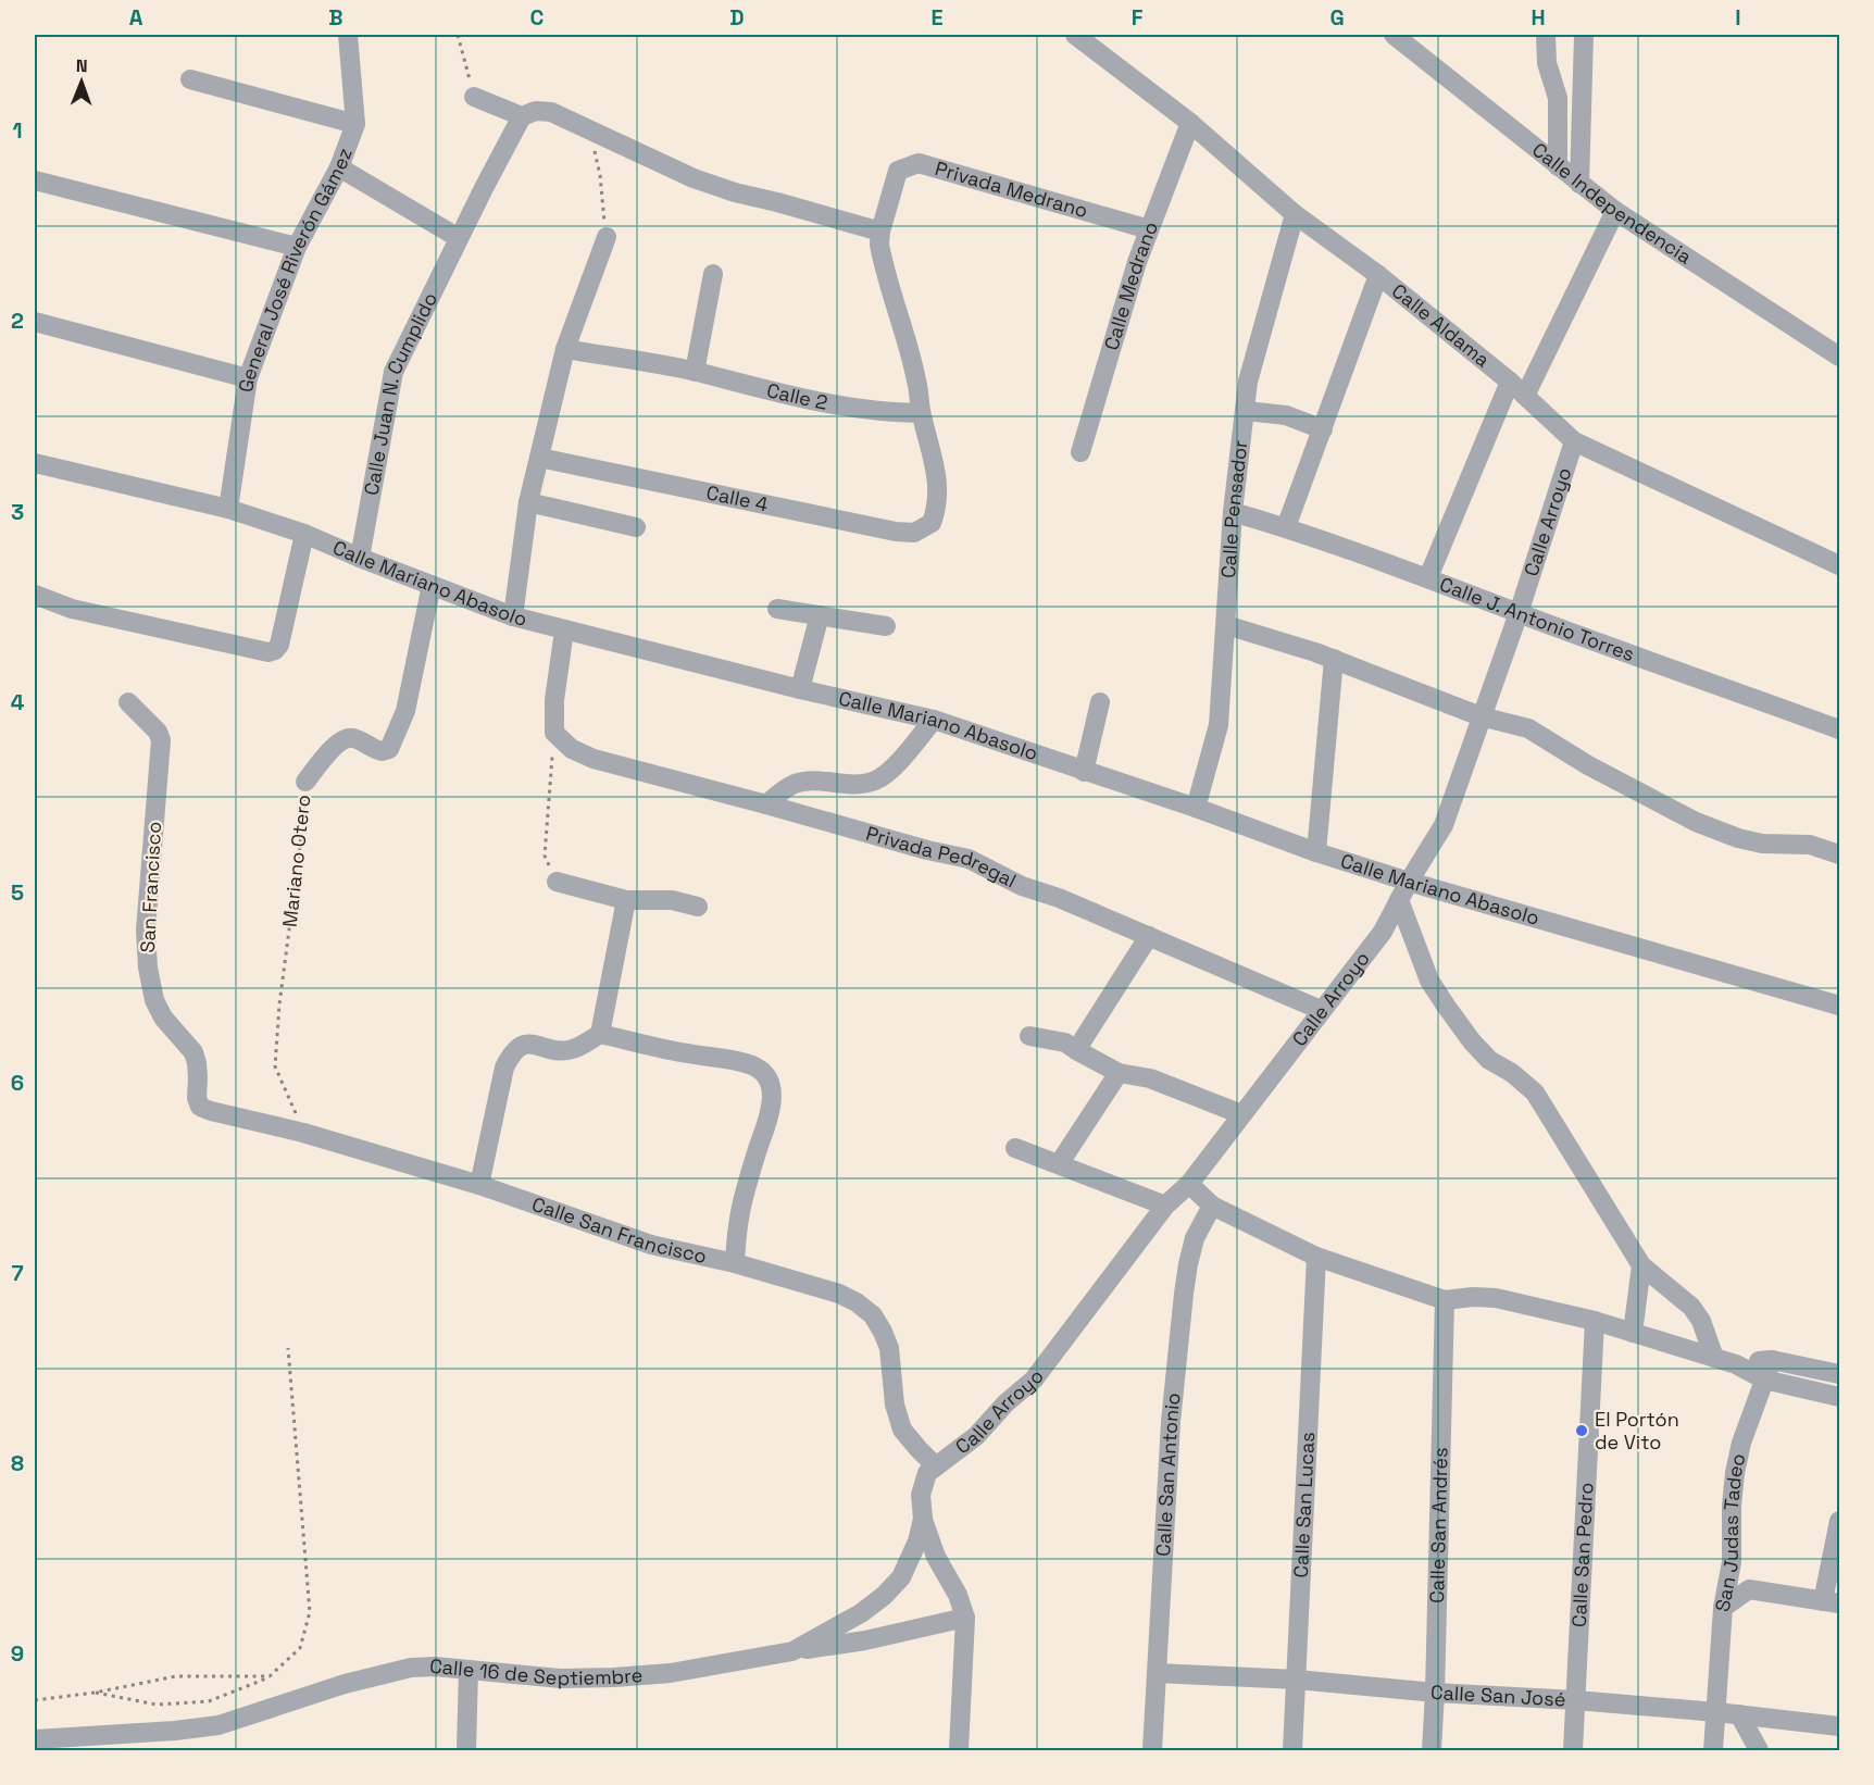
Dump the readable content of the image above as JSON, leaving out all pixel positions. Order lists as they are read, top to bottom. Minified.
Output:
{"streets":{"street":["Privada Medrano","Calle Independencia","General José Riverón Gámez","Calle Medrano","Calle Aldama","Calle Juan N. Cumplido","Calle 2","Calle 4","Calle Pensador","Calle Arroyo","Calle Mariano Abasolo","Calle J. Antonio Torres","Privada Pedregal","Mariano Otero","San Francisco","Calle San Francisco","Calle San Antonio","Calle San Lucas","Calle San Andrés","San Judas Tadeo","Calle San Pedro","Calle 16 de Septiembre","Calle San José"]},"crossings":[["Privada Medrano","Calle Medrano"],["General José Riverón Gámez","Calle Mariano Abasolo"],["Calle Medrano","Calle Aldama"],["Calle Aldama","Calle Pensador"],["Calle Aldama","Calle Arroyo"],["Calle Juan N. Cumplido","Calle Mariano Abasolo"],["Calle 2","Calle 4"],["Calle Pensador","Calle Mariano Abasolo"],["Calle Pensador","Calle J. Antonio Torres"],["Calle Arroyo","Calle Mariano Abasolo"],["Calle Arroyo","Calle J. Antonio Torres"],["Calle Arroyo","Privada Pedregal"],["Calle Arroyo","Calle San Francisco"],["Calle Arroyo","Calle 16 de Septiembre"],["Calle Mariano Abasolo","Mariano Otero"],["Mariano Otero","Calle San Francisco"],["San Francisco","Calle San Francisco"],["Calle San Francisco","Calle 16 de Septiembre"],["Calle San Antonio","Calle San José"],["Calle San Lucas","Calle San José"],["Calle San Andrés","Calle San José"],["San Judas Tadeo","Calle San José"],["Calle San Pedro","Calle San José"]],"places":["El Portón de Vito"],"north":"top","grid":{"columns":["A","B","C","D","E","F","G","H","I"],"rows":["1","2","3","4","5","6","7","8","9"]}}
